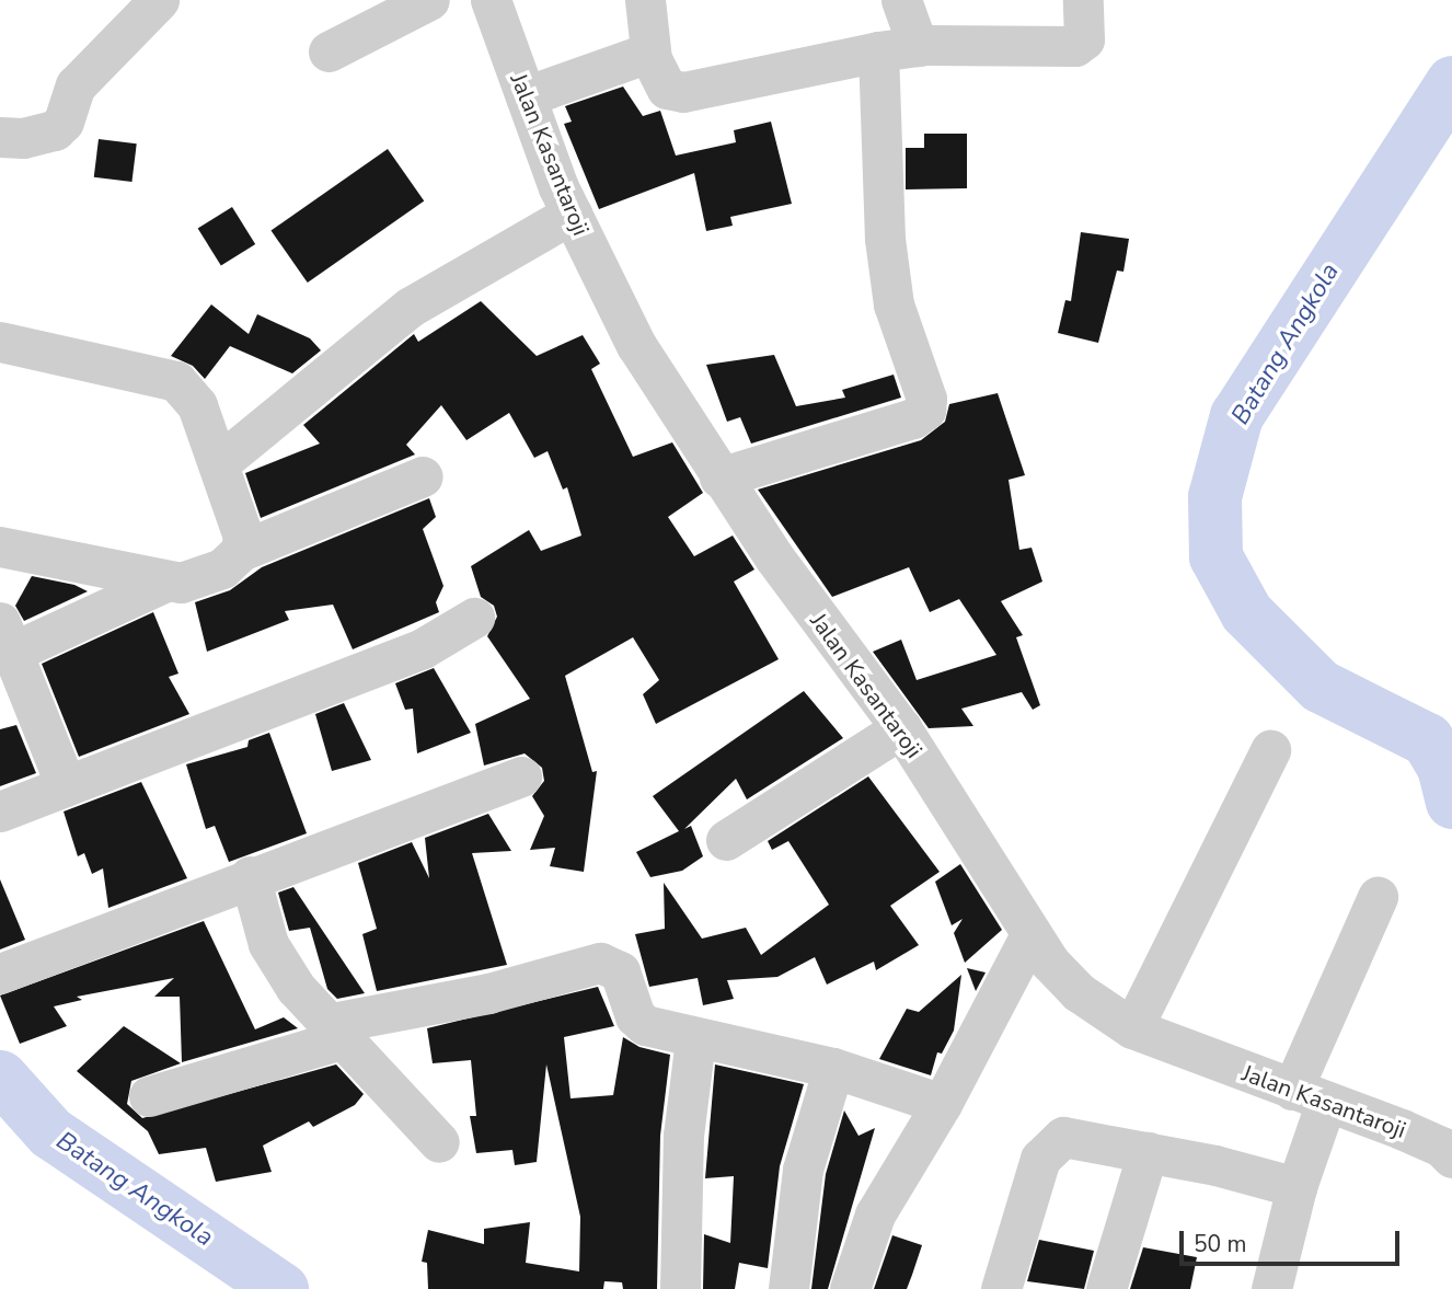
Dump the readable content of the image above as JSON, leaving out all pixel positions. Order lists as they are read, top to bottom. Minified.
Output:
{"streets":{"street":["Jalan Kasantaroji"]},"water":["Batang Angkola"],"scale_bar":"50 m"}
